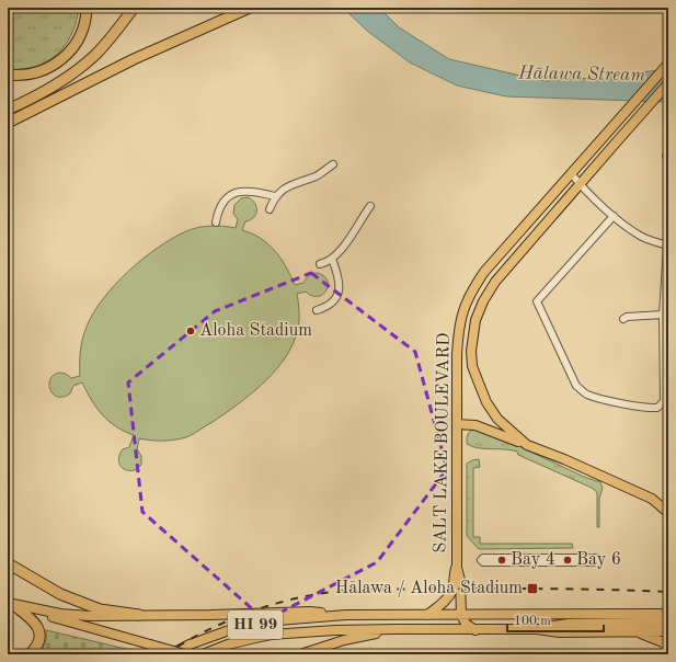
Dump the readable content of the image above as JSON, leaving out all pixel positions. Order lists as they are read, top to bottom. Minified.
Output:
{"streets":{"main road":["SALT LAKE BOULEVARD","HI 99"]},"crossings":[["SALT LAKE BOULEVARD","HI 99"]],"water":["Hālawa Stream"],"places":{"other":["Aloha Stadium","Bay 4","Bay 6"],"transit":["Hālawa / Aloha Stadium"]},"scale_bar":"100 m"}
